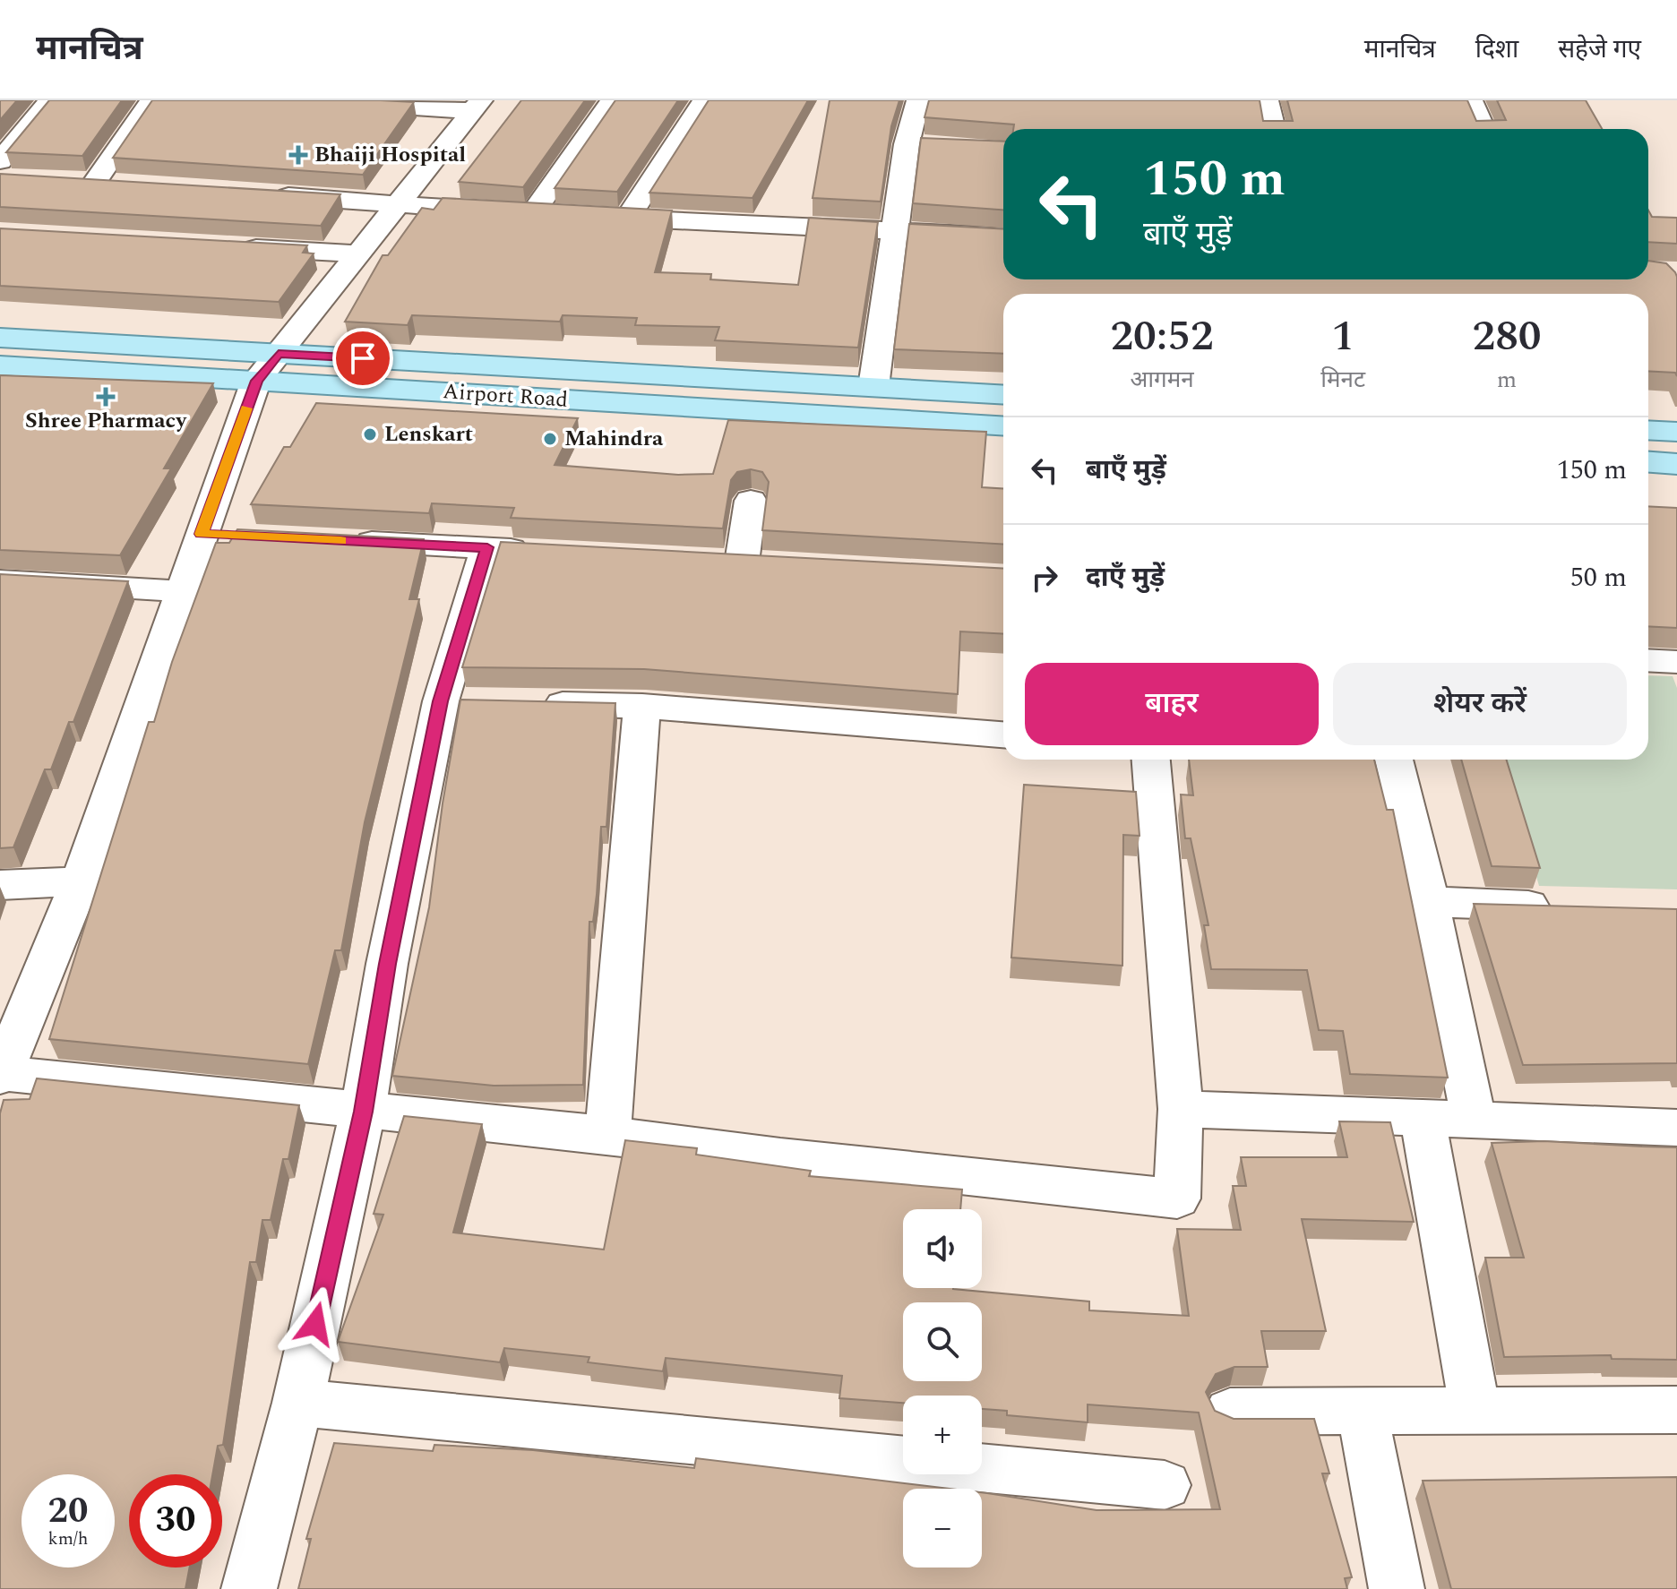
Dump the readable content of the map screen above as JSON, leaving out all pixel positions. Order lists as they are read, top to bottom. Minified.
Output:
{"streets":{"main road":["Airport Road"]},"places":{"health":["Bhaiji Hospital","Shree Pharmacy"],"other":["Lenskart","Mahindra"]},"page":{"header":"मानचित्र","nav":["मानचित्र","दिशा","सहेजे गए"],"turn":["150 m","बाएँ मुड़ें"],"eta":["20:52","आगमन","1","मिनट","280","m"],"list":[{"name":"बाएँ मुड़ें","value":"150 m"},{"name":"दाएँ मुड़ें","value":"50 m"}],"buttons":["बाहर","शेयर करें"],"map_buttons":["+","−"],"speed":"20 km/h","limit":"30"}}
